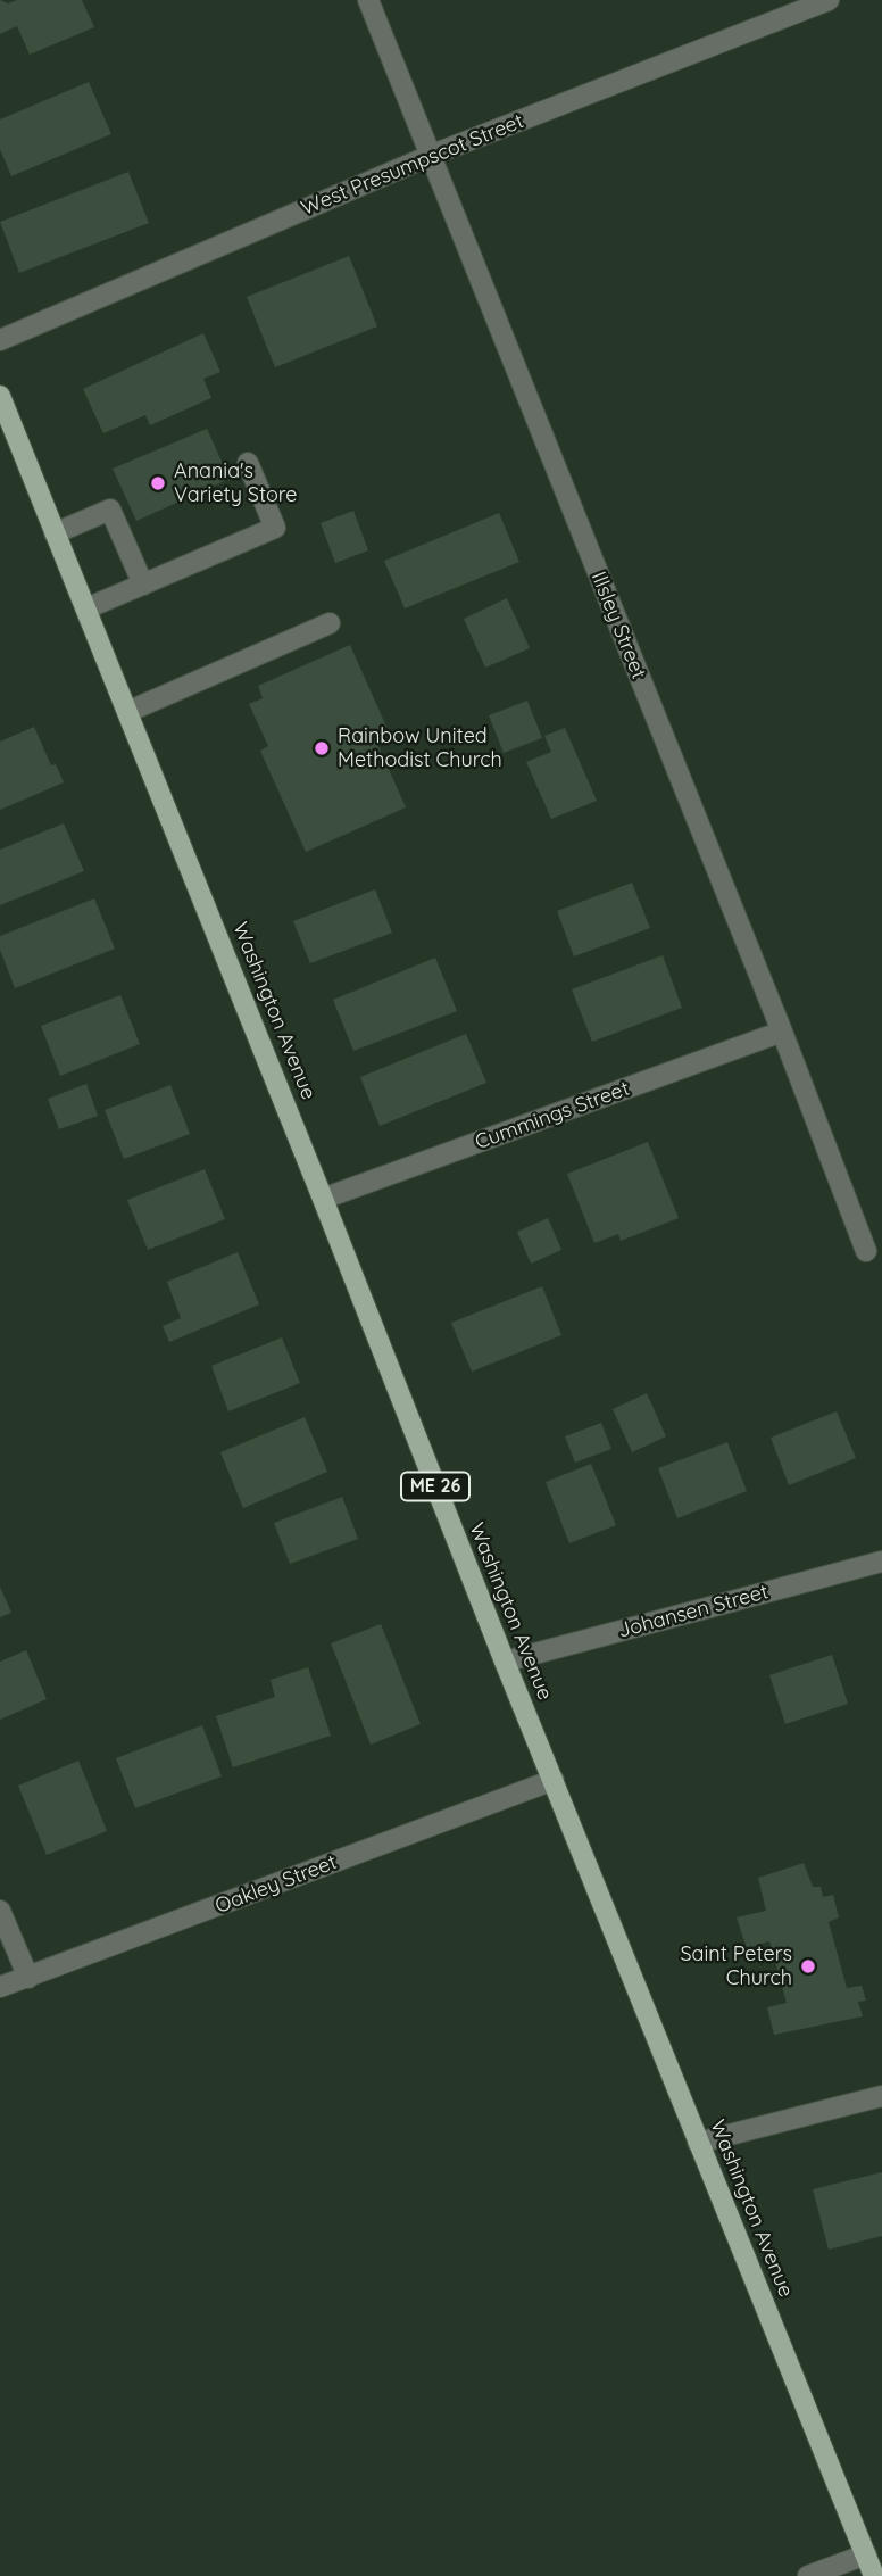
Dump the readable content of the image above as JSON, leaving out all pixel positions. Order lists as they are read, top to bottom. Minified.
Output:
{"streets":{"main road":["Washington Avenue","ME 26"],"street":["West Presumpscot Street","Illsley Street","Cummings Street","Johansen Street","Oakley Street"]},"crossings":[["West Presumpscot Street","Illsley Street"],["Illsley Street","Cummings Street"],["Washington Avenue","Cummings Street"],["Washington Avenue","Johansen Street"],["Washington Avenue","Oakley Street"]],"places":["Anania's Variety Store","Rainbow United Methodist Church","Saint Peters Church"]}
